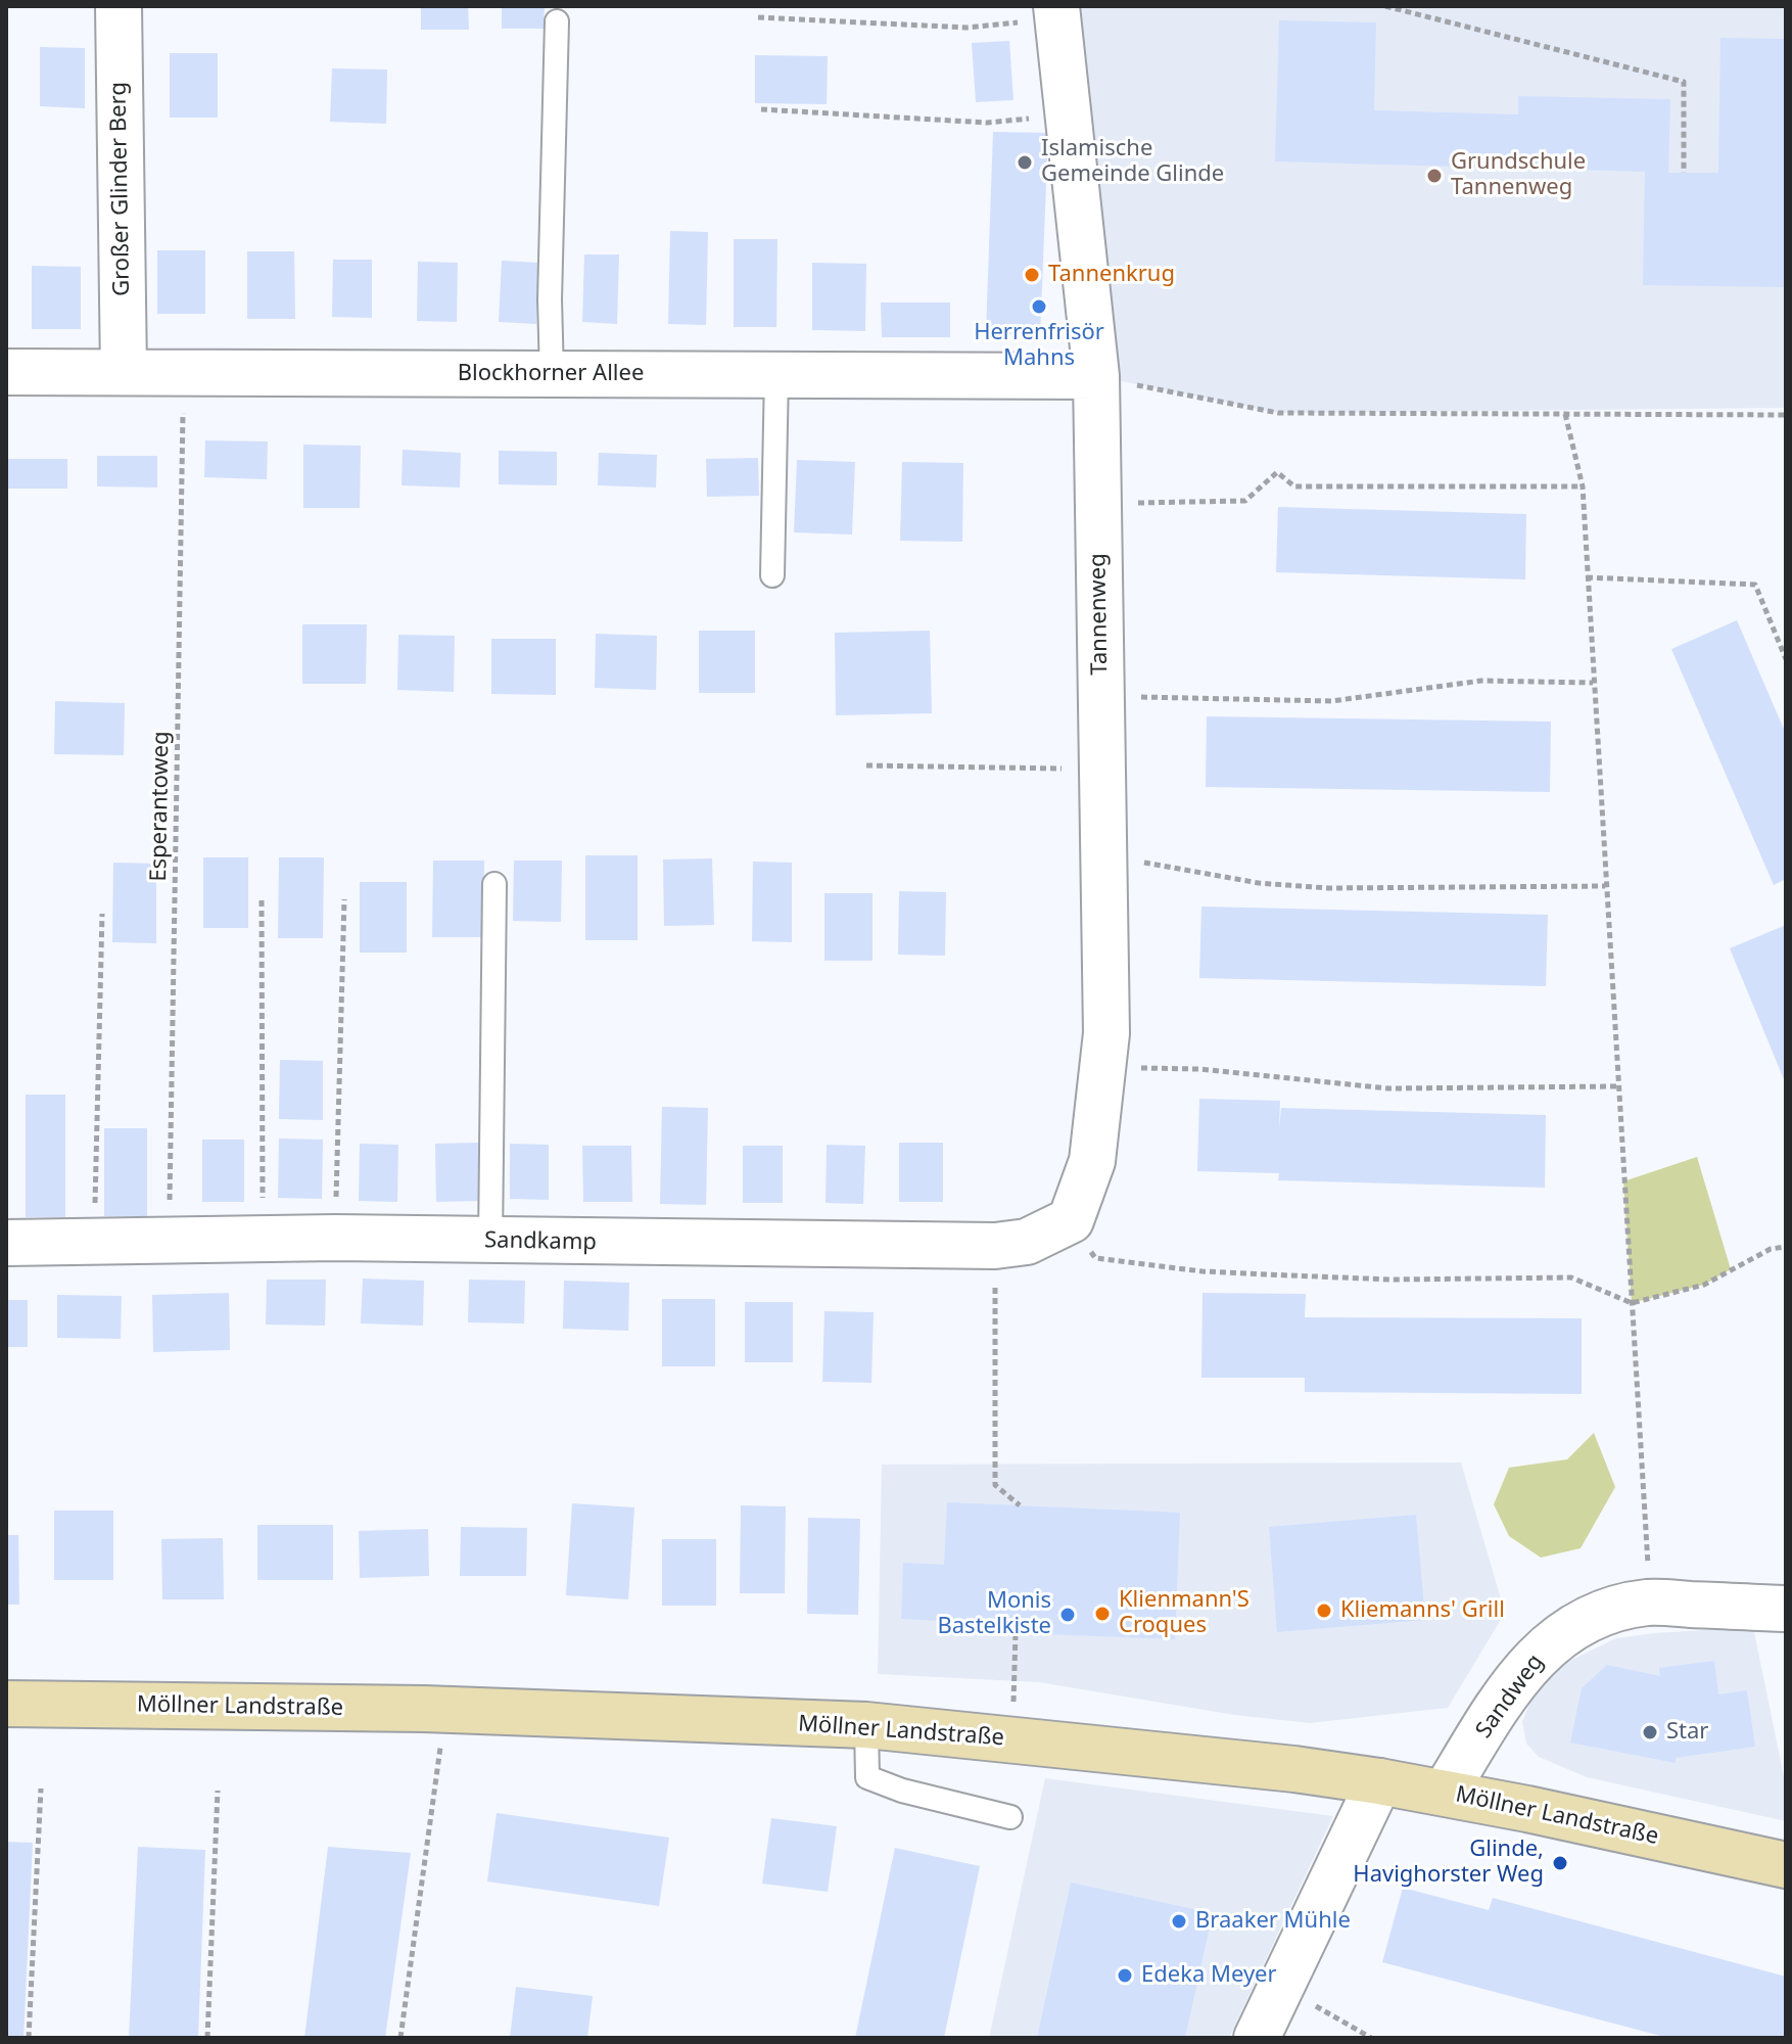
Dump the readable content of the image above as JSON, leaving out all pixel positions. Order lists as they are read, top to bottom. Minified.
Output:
{"streets":{"main road":["Möllner Landstraße"],"street":["Großer Glinder Berg","Blockhorner Allee","Tannenweg","Sandkamp","Sandweg"],"path":["Esperantoweg"]},"crossings":[["Großer Glinder Berg","Blockhorner Allee"],["Blockhorner Allee","Tannenweg"],["Blockhorner Allee","Esperantoweg"],["Tannenweg","Sandkamp"],["Esperantoweg","Sandkamp"],["Sandweg","Möllner Landstraße"]],"places":["Islamische Gemeinde Glinde","Grundschule Tannenweg","Tannenkrug","Herrenfrisör Mahns","Kliemanns' Grill","Klienmann'S Croques","Monis Bastelkiste","Star","Glinde, Havighorster Weg","Braaker Mühle","Edeka Meyer"]}
